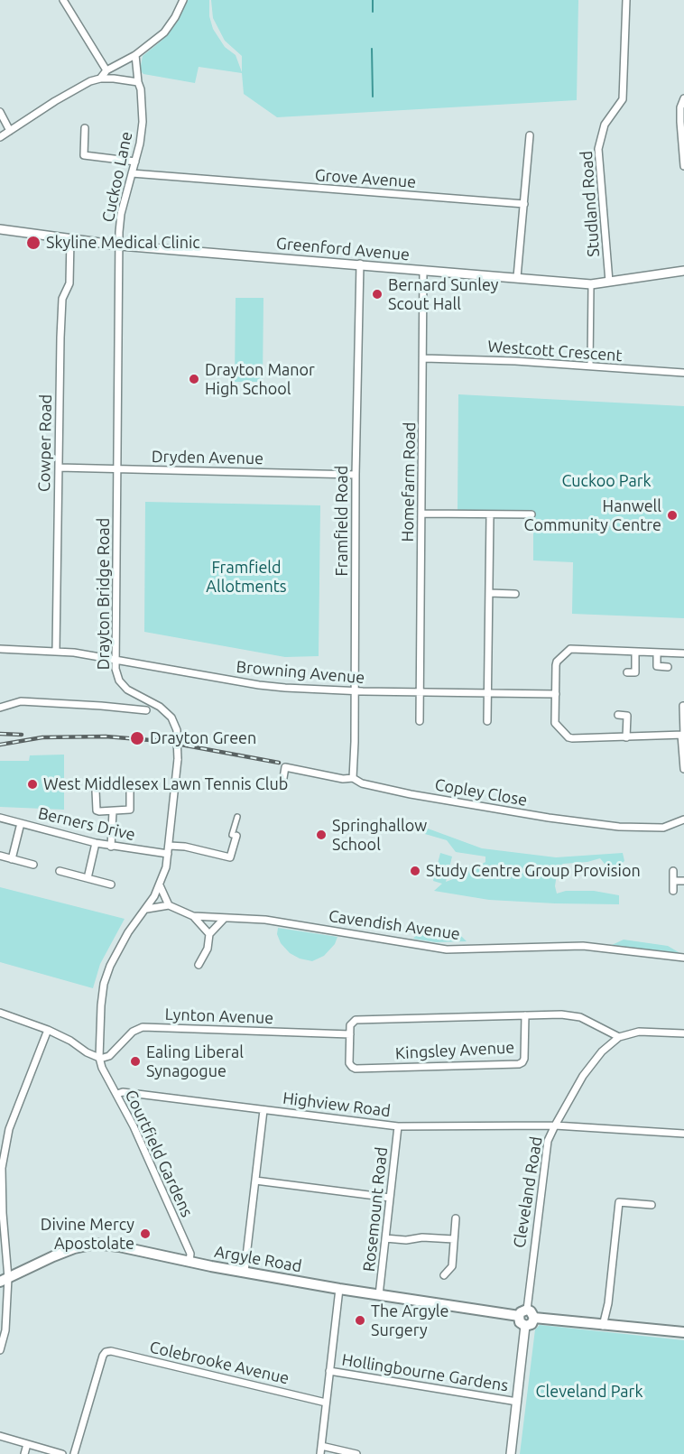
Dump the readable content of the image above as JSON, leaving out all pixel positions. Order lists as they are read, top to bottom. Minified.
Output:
{"streets":{"main road":["Argyle Road"],"street":["Cuckoo Lane","Grove Avenue","Studland Road","Greenford Avenue","Westcott Crescent","Cowper Road","Dryden Avenue","Homefarm Road","Framfield Road","Drayton Bridge Road","Browning Avenue","Copley Close","Berners Drive","Cavendish Avenue","Lynton Avenue","Kingsley Avenue","Highview Road","Courtfield Gardens","Cleveland Road","Rosemount Road","Colebrooke Avenue","Hollingbourne Gardens"]},"crossings":[["Cuckoo Lane","Grove Avenue"],["Cuckoo Lane","Greenford Avenue"],["Cuckoo Lane","Drayton Bridge Road"],["Studland Road","Greenford Avenue"],["Greenford Avenue","Cowper Road"],["Greenford Avenue","Homefarm Road"],["Greenford Avenue","Framfield Road"],["Greenford Avenue","Drayton Bridge Road"],["Westcott Crescent","Homefarm Road"],["Cowper Road","Dryden Avenue"],["Cowper Road","Browning Avenue"],["Dryden Avenue","Framfield Road"],["Dryden Avenue","Drayton Bridge Road"],["Homefarm Road","Browning Avenue"],["Framfield Road","Browning Avenue"],["Framfield Road","Copley Close"],["Drayton Bridge Road","Browning Avenue"],["Drayton Bridge Road","Berners Drive"],["Drayton Bridge Road","Lynton Avenue"],["Drayton Bridge Road","Courtfield Gardens"],["Lynton Avenue","Kingsley Avenue"],["Lynton Avenue","Courtfield Gardens"],["Highview Road","Courtfield Gardens"],["Highview Road","Cleveland Road"],["Highview Road","Rosemount Road"],["Courtfield Gardens","Argyle Road"],["Cleveland Road","Argyle Road"],["Rosemount Road","Argyle Road"]],"parks":["Cuckoo Park","Framfield Allotments","Cleveland Park"],"places":["Skyline Medical Clinic","Bernard Sunley Scout Hall","Drayton Manor High School","Hanwell Community Centre","Drayton Green","West Middlesex Lawn Tennis Club","Springhallow School","Study Centre Group Provision","Ealing Liberal Synagogue","Divine Mercy Apostolate","The Argyle Surgery"]}
